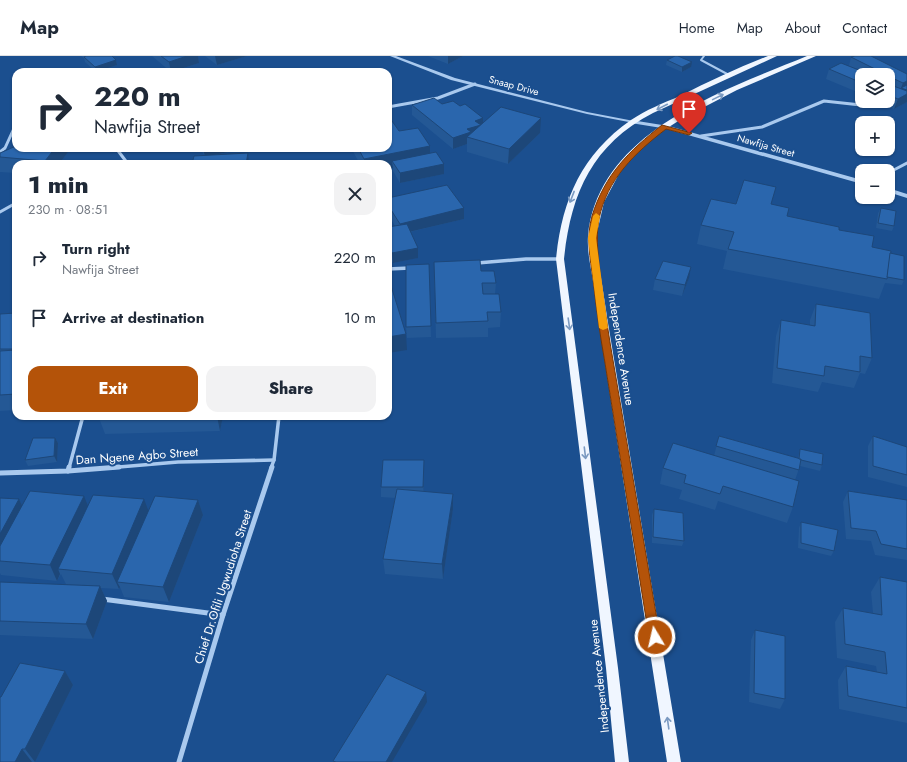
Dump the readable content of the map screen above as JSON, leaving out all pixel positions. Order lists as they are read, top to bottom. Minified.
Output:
{"streets":{"main road":["Independence Avenue"],"street":["Snaap Drive","Nawfija Street","Dan Ngene Agbo Street","Chief Dr.Ofili Ugwudioha Street"]},"crossings":[["Snaap Drive","Independence Avenue"],["Nawfija Street","Independence Avenue"],["Dan Ngene Agbo Street","Chief Dr.Ofili Ugwudioha Street"]],"page":{"header":"Map","nav":["Home","Map","About","Contact"],"map_buttons":["+","−"],"turn":["220 m","Nawfija Street"],"heading":["1 min","230 m · 08:51"],"list":[{"name":"Turn right","note":"Nawfija Street","value":"220 m"},{"name":"Arrive at destination","value":"10 m"}],"buttons":["Exit","Share"]}}
